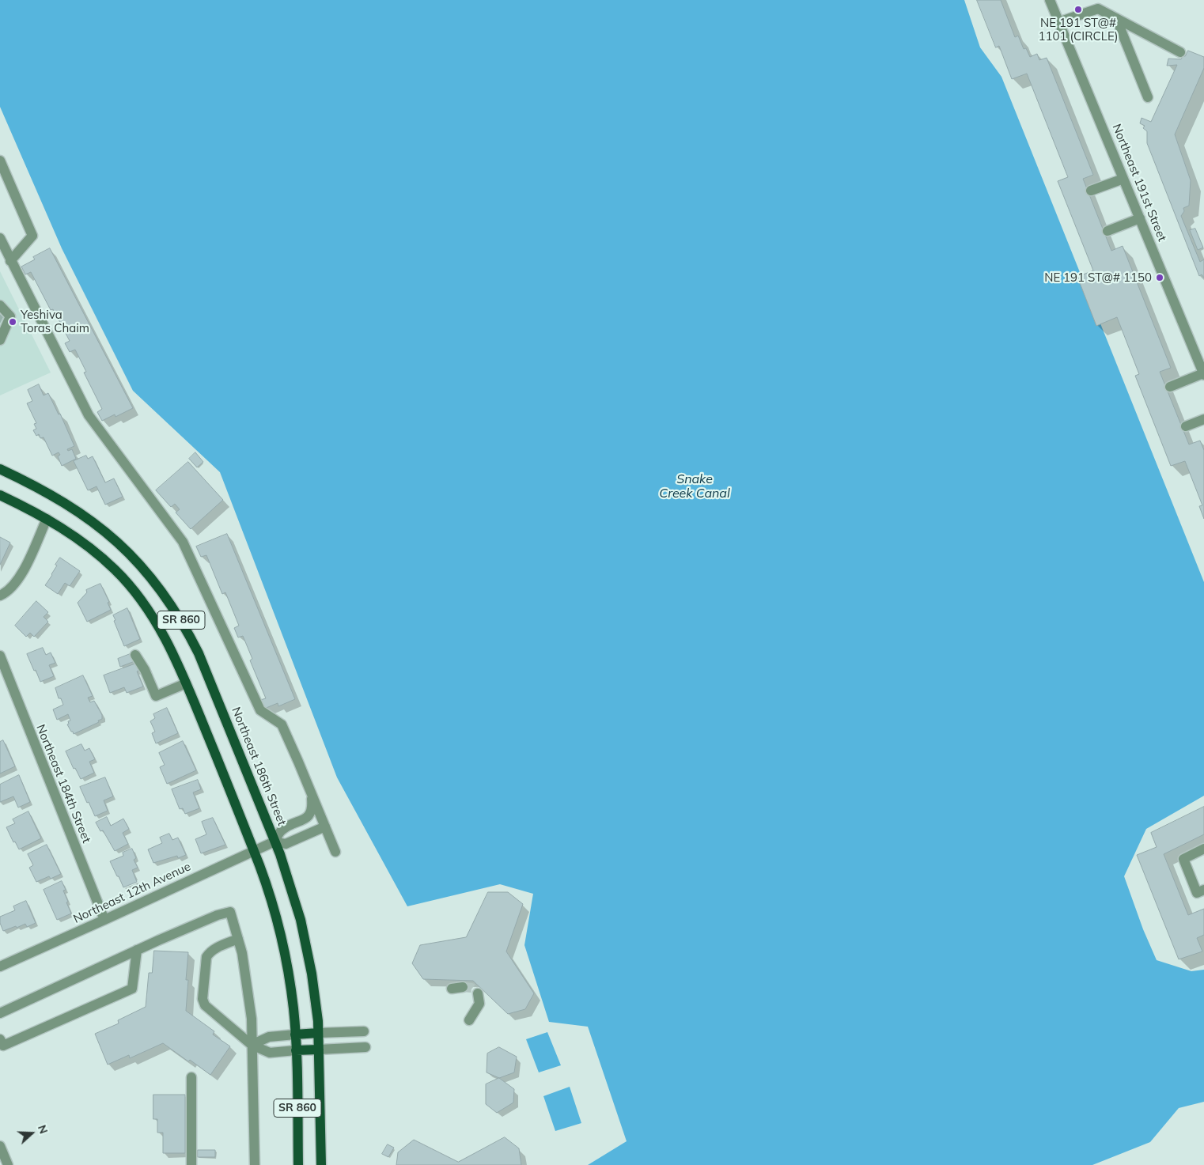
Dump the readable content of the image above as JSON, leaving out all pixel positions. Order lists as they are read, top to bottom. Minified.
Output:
{"streets":{"main road":["SR 860","Northeast 186th Street"],"street":["Northeast 191st Street","Northeast 184th Street","Northeast 12th Avenue"]},"crossings":[["SR 860","Northeast 12th Avenue"],["Northeast 186th Street","Northeast 12th Avenue"],["Northeast 184th Street","Northeast 12th Avenue"]],"water":["Snake Creek Canal"],"places":["NE 191 ST@# 1101 (CIRCLE)","NE 191 ST@# 1150","Yeshiva Toras Chaim"],"north":"right"}
